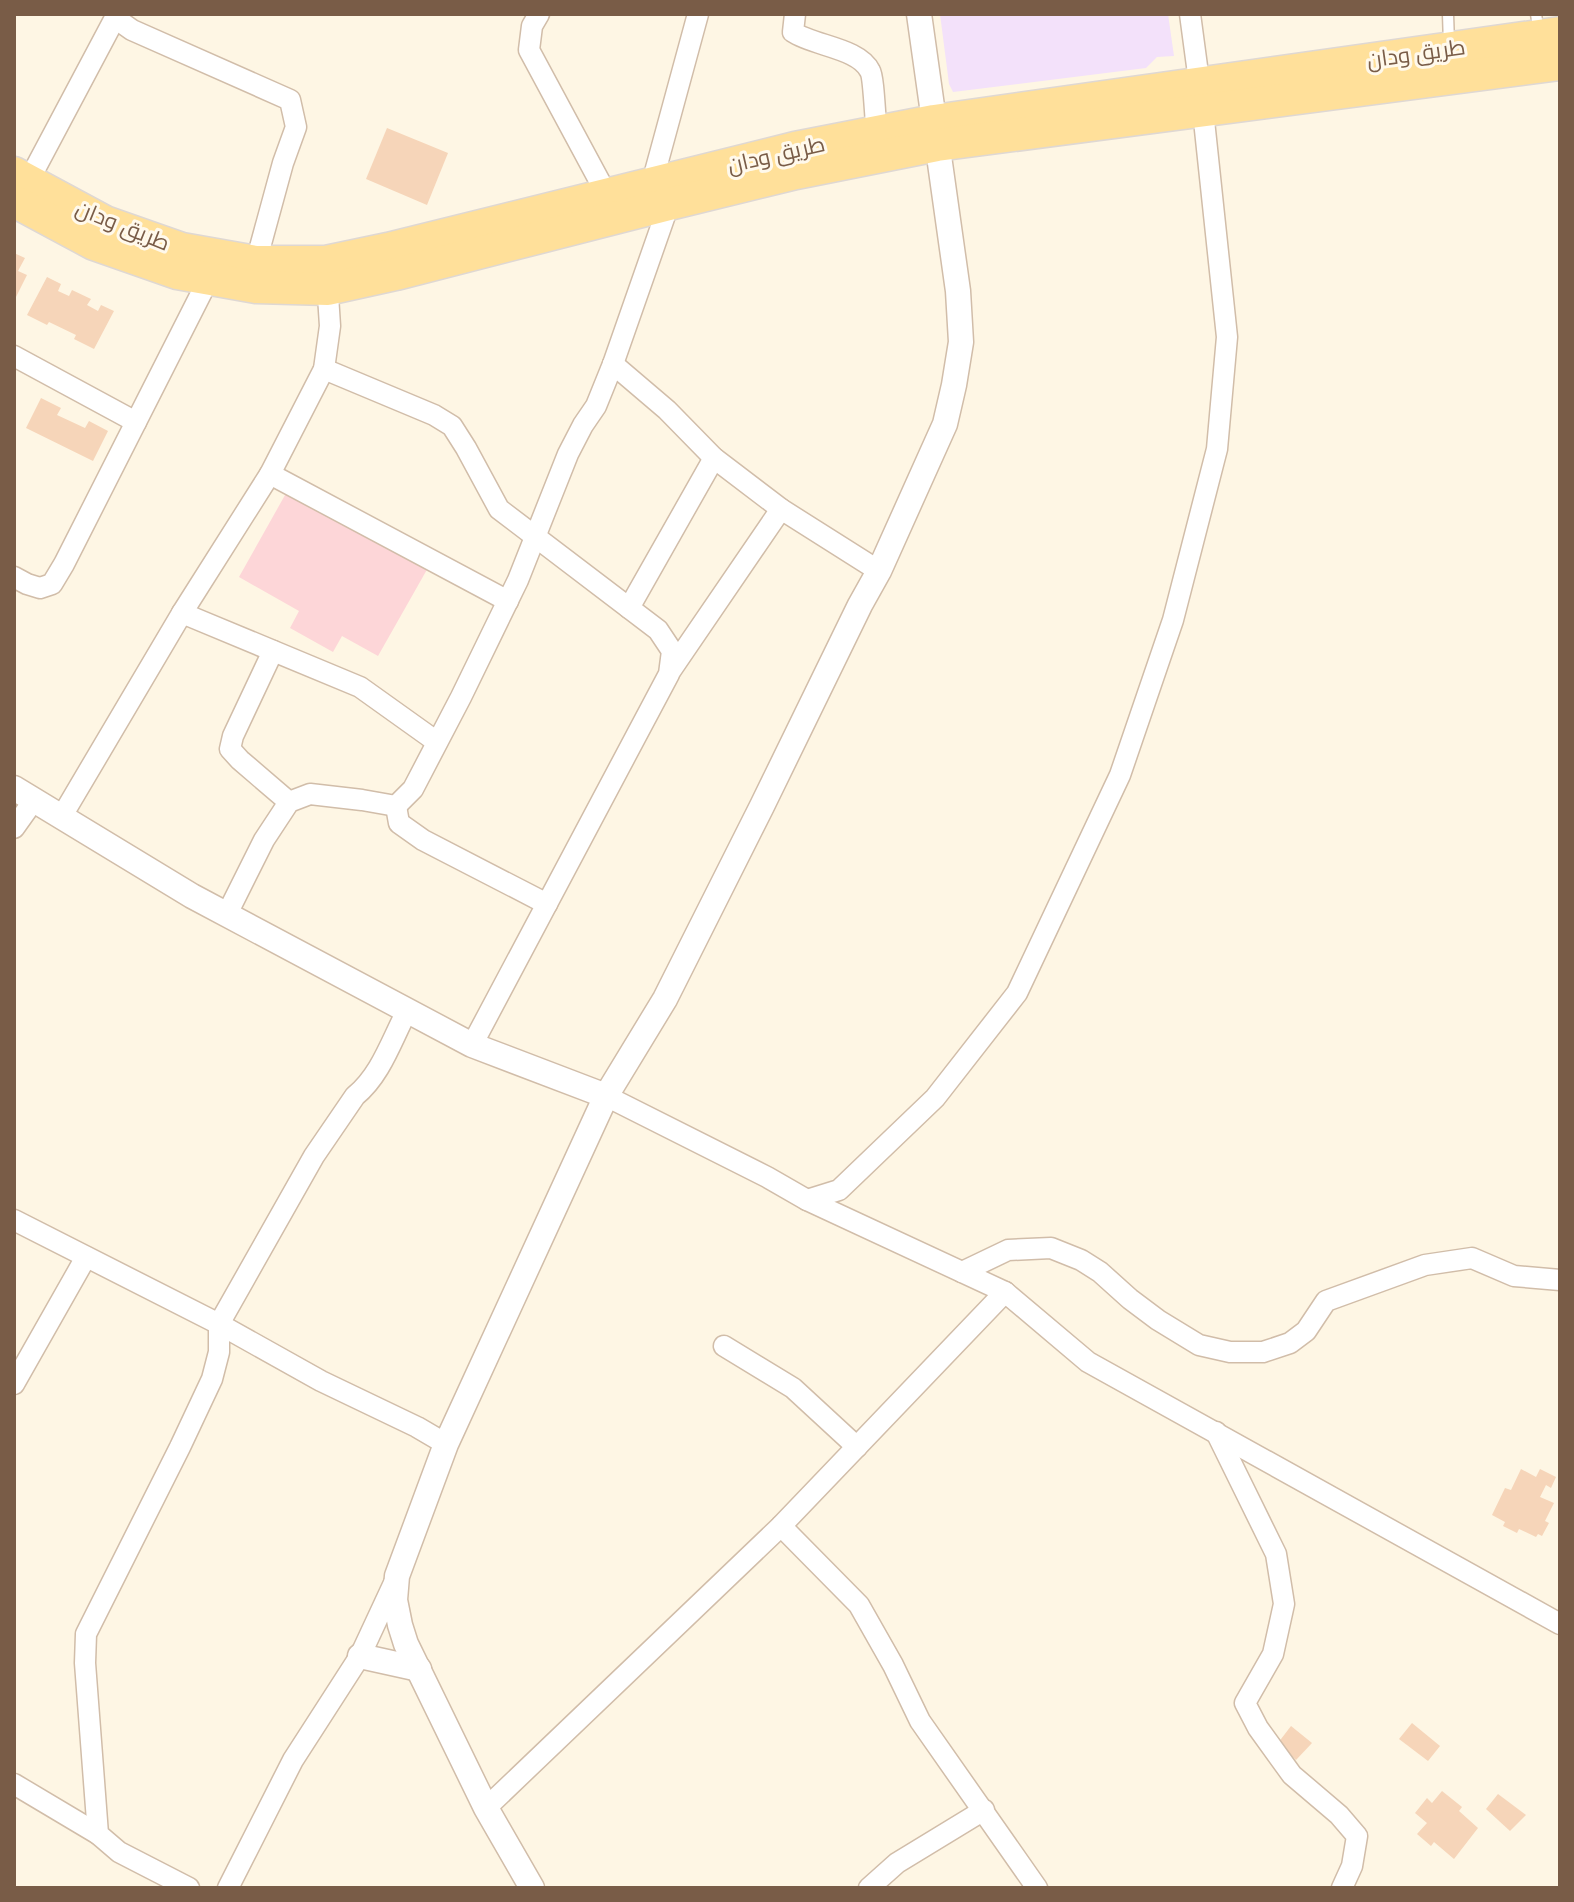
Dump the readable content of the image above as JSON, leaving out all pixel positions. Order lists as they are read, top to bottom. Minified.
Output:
{"streets":{"main road":["طريق ودان"]}}
